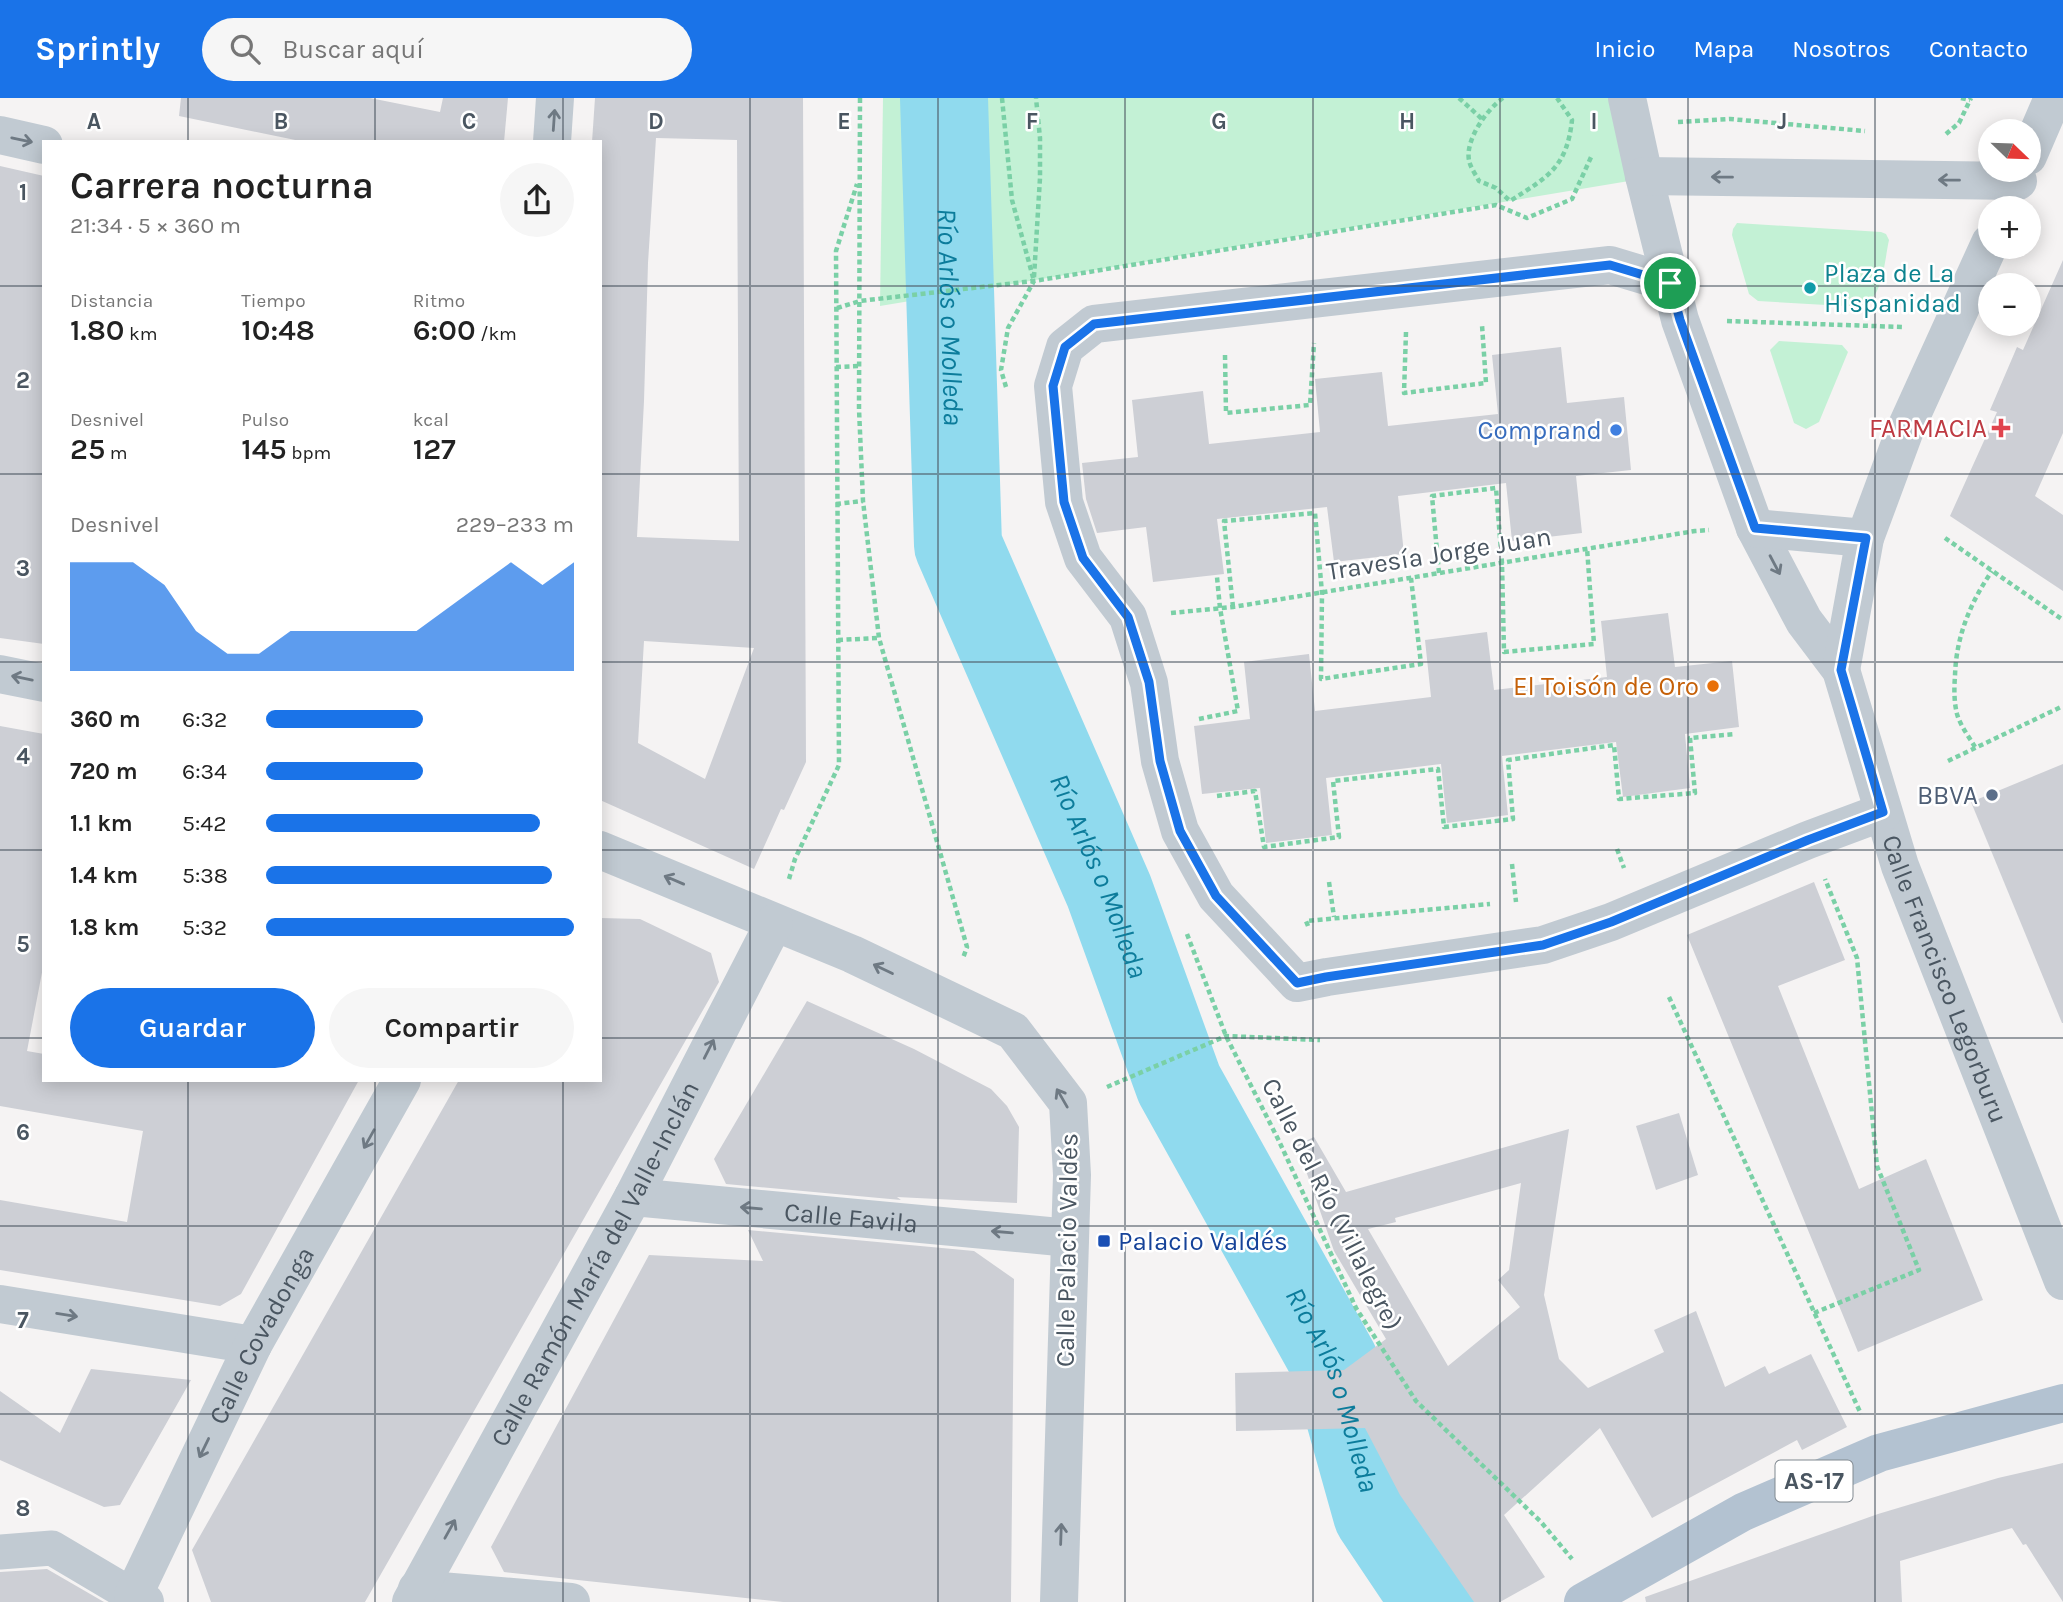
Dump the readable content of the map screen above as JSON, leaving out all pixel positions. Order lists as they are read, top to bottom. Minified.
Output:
{"streets":{"main road":["AS-17"],"street":["Calle Francisco Legorburu","Calle Favila","Calle Palacio Valdés","Calle Ramón María del Valle-Inclán","Calle Covadonga"],"path":["Travesía Jorge Juan","Calle del Río (Villalegre)"]},"crossings":[["Calle del Río (Villalegre)","AS-17"],["Calle Favila","Calle Palacio Valdés"],["Calle Favila","Calle Ramón María del Valle-Inclán"],["Calle Palacio Valdés","Calle Ramón María del Valle-Inclán"]],"one_way":["Calle Favila","Calle Ramón María del Valle-Inclán","Calle Covadonga"],"water":["Río Arlós o Molleda"],"places":{"other":["Plaza de La Hispanidad","Comprand","El Toisón de Oro","BBVA"],"health":["FARMACIA"],"transit":["Palacio Valdés"]},"north":"bottom right","page":{"header":"Sprintly","search":"Buscar aquí","nav":["Inicio","Mapa","Nosotros","Contacto"],"map_buttons":["+","−"],"heading":["Carrera nocturna","21:34 · 5 × 360 m"],"stats":[["Distancia","1.80 km"],["Tiempo","10:48"],["Ritmo","6:00 /km"],["Desnivel","25 m"],["Pulso","145 bpm"],["kcal","127"]],"chart":["Desnivel","229–233 m"],"list":[{"name":"360 m","note":"6:32"},{"name":"720 m","note":"6:34"},{"name":"1.1 km","note":"5:42"},{"name":"1.4 km","note":"5:38"},{"name":"1.8 km","note":"5:32"}],"buttons":["Guardar","Compartir"]},"grid":{"columns":["A","B","C","D","E","F","G","H","I","J"],"rows":["1","2","3","4","5","6","7","8"]}}
